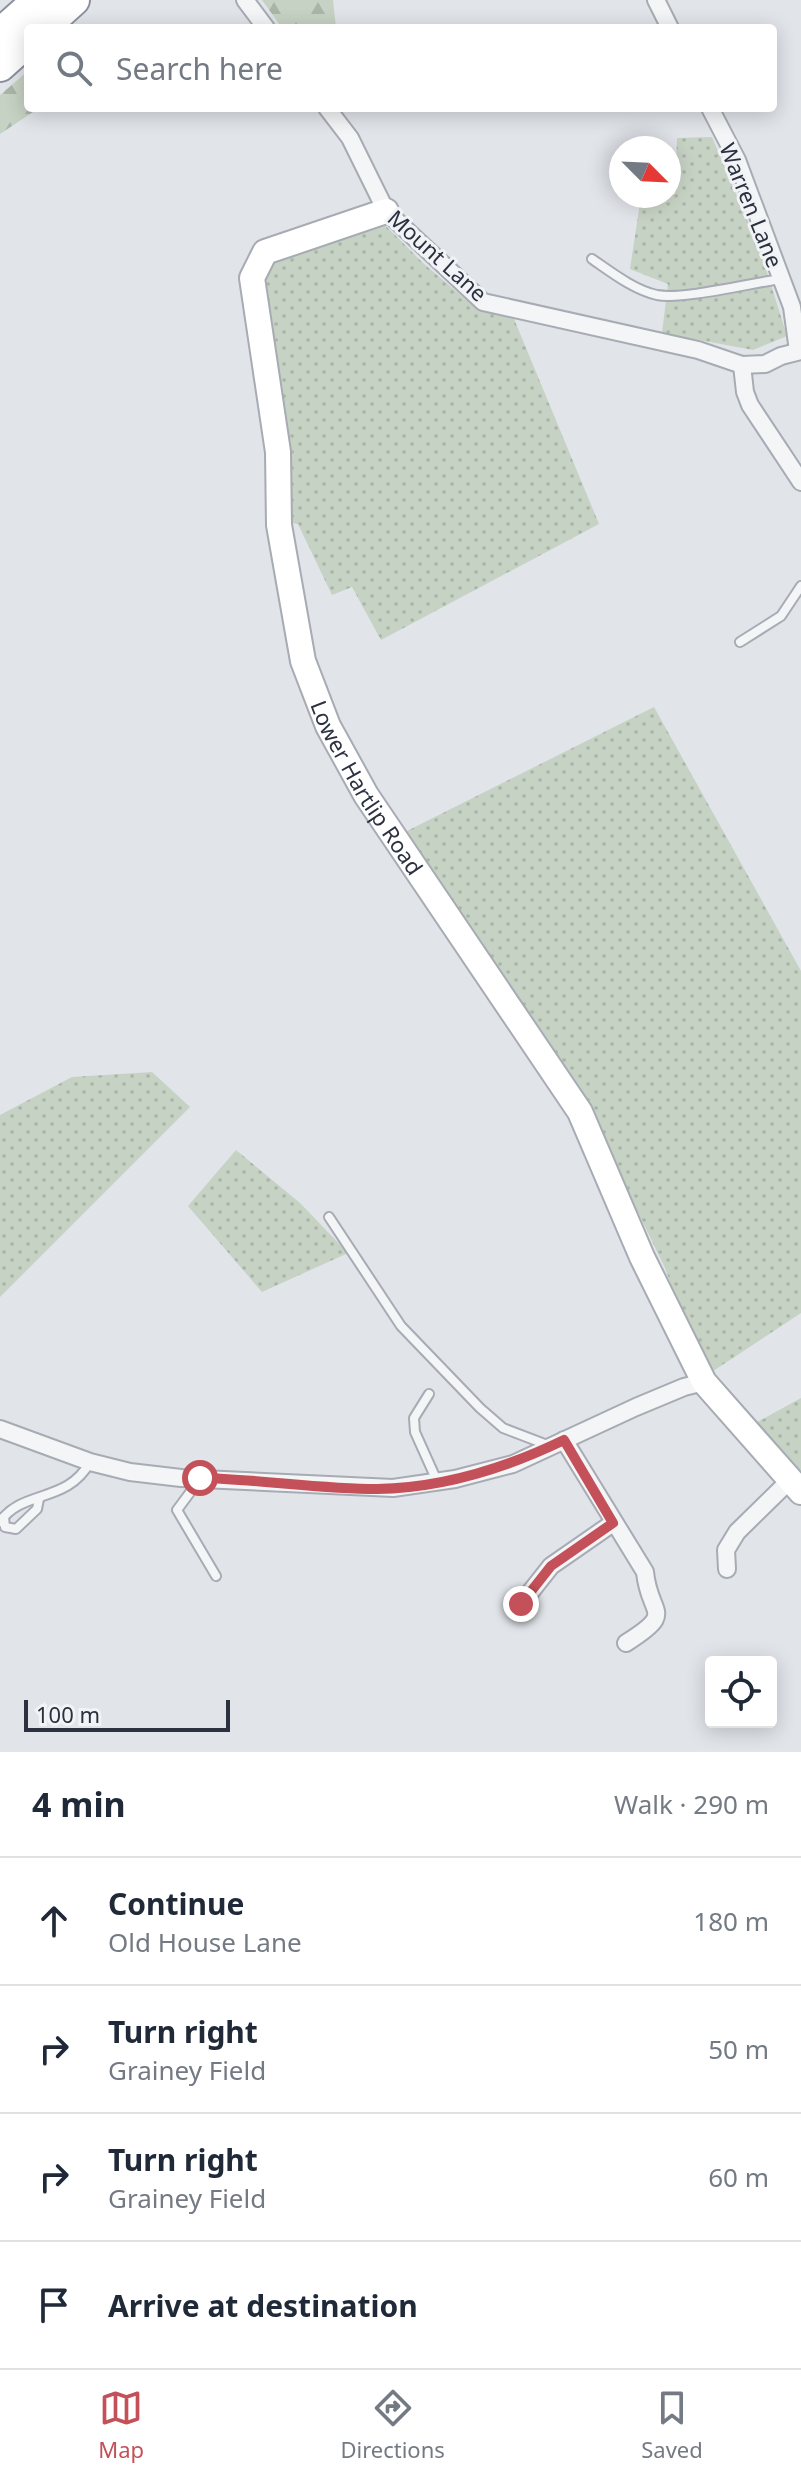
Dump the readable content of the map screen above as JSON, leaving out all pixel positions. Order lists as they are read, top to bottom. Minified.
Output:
{"streets":{"street":["Warren Lane","Mount Lane","Lower Hartlip Road"]},"crossings":[["Mount Lane","Lower Hartlip Road"]],"scale_bar":"100 m","north":"bottom right","page":{"search":"Search here","scale":"100 m","heading":["4 min","Walk · 290 m"],"list":[["Continue","Old House Lane","180 m"],["Turn right","Grainey Field","50 m"],["Turn right","Grainey Field","60 m"],"Arrive at destination"],"nav":["Map","Directions","Saved"]}}
